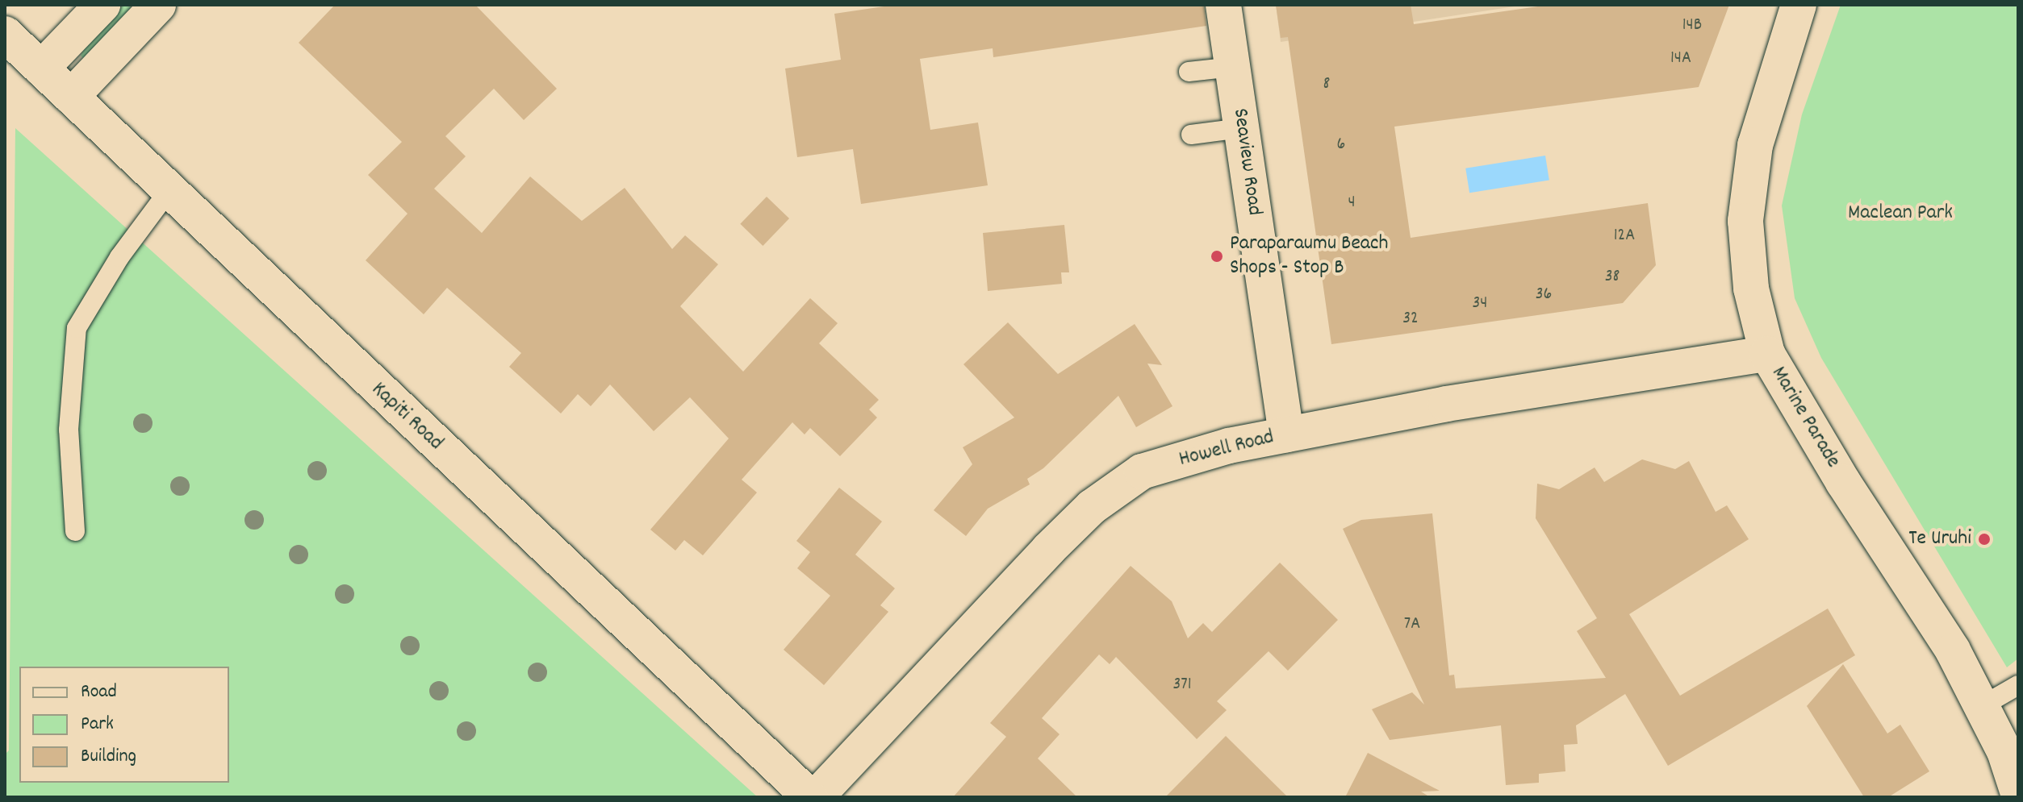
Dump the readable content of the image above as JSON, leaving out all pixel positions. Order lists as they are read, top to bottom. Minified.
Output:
{"streets":{"main road":["Seaview Road","Kapiti Road","Marine Parade","Howell Road"]},"crossings":[["Seaview Road","Howell Road"],["Marine Parade","Howell Road"]],"parks":["Maclean Park"],"places":["Paraparaumu Beach Shops - Stop B","Te Uruhi"],"house_numbers":["14B","14A","8","6","4","12A","38","36","34","32","7A","371"],"legend":["Road","Park","Building"]}
